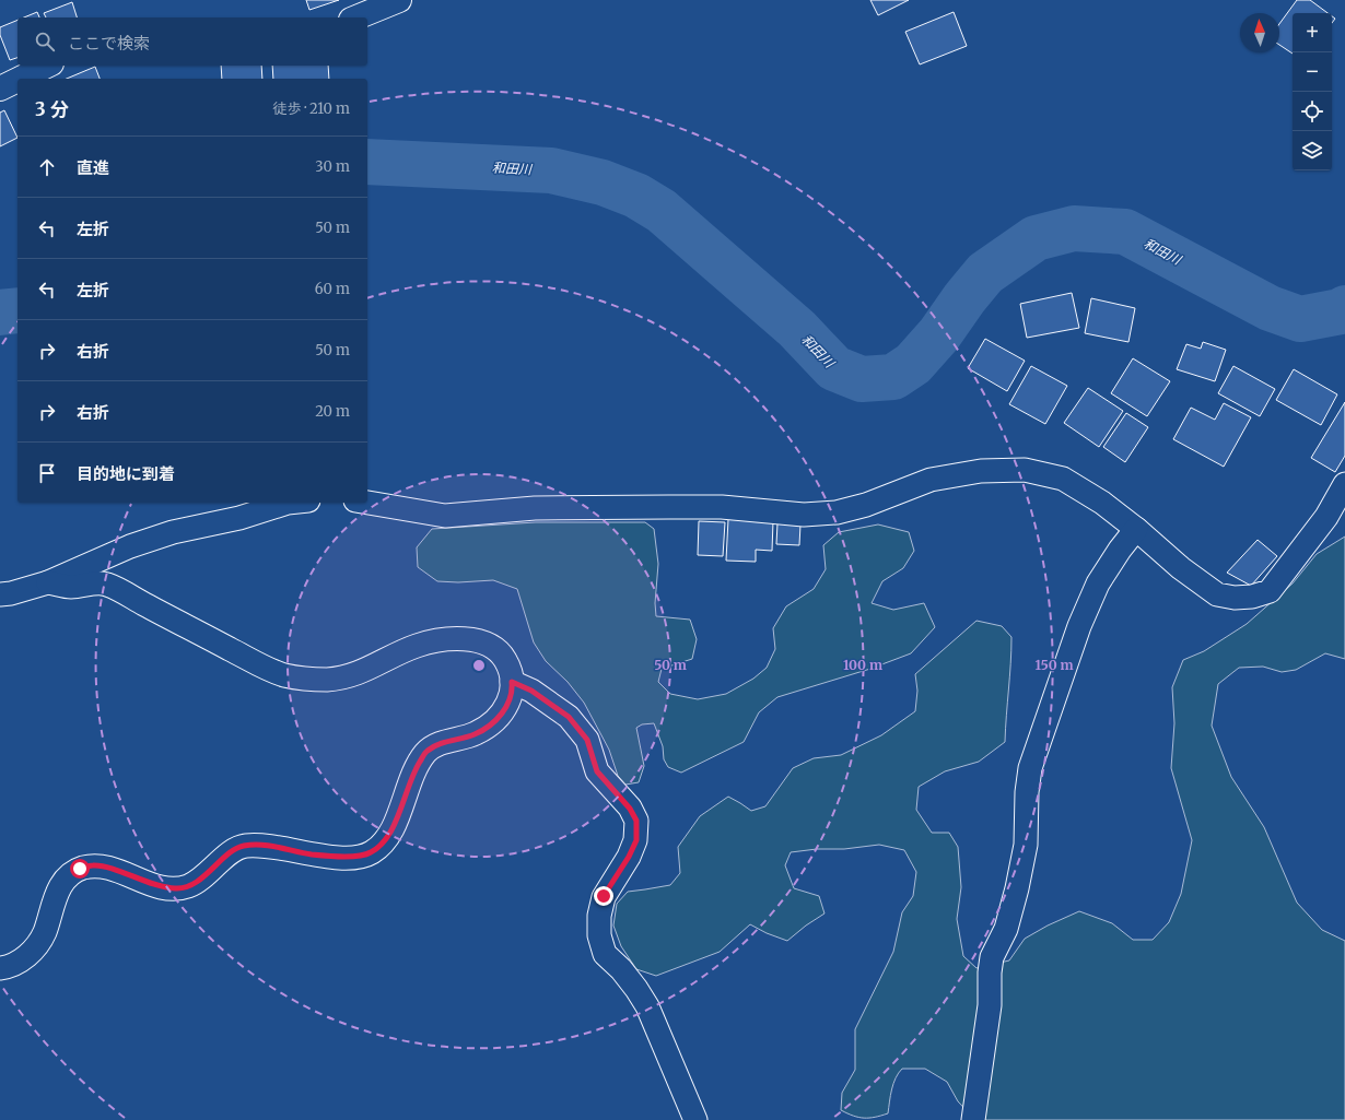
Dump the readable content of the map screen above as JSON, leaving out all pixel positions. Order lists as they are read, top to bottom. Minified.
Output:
{"water":["和田川"],"north":"top","page":{"map_buttons":["+","−"],"search":"ここで検索","heading":["3 分","徒歩 · 210 m"],"list":[["直進","30 m"],["左折","50 m"],["左折","60 m"],["右折","50 m"],["右折","20 m"],"目的地に到着"]},"rings":["50 m","100 m","150 m"]}
